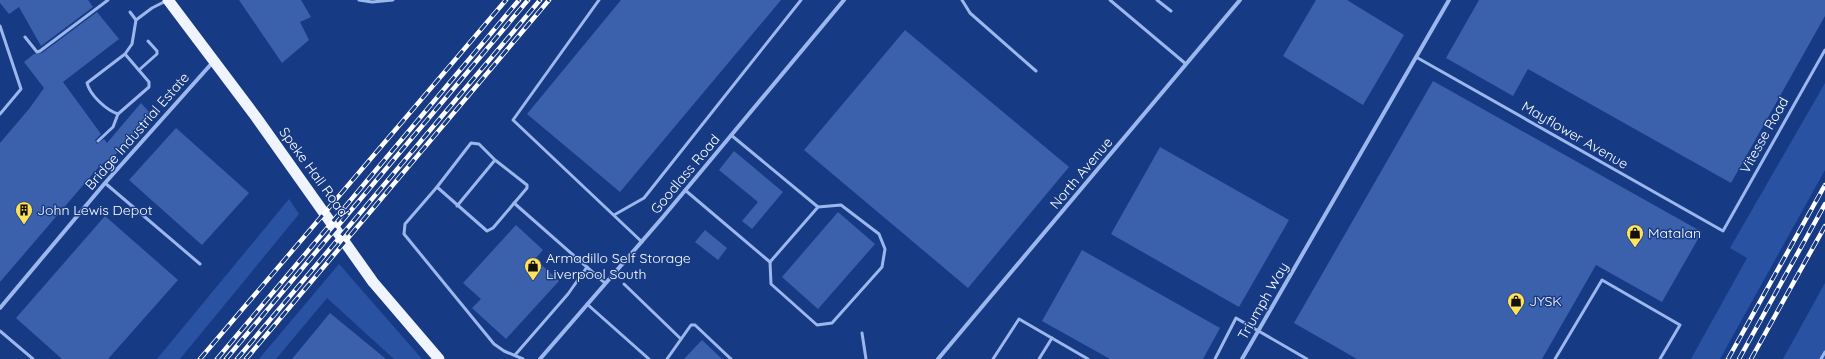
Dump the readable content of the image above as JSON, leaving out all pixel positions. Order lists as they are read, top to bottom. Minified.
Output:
{"streets":{"highway":["Speke Hall Road"],"street":["Bridge Industrial Estate","North Avenue","Goodlass Road","Triumph Way"],"lane":["Mayflower Avenue","Vitesse Road"]},"crossings":[["Bridge Industrial Estate","Speke Hall Road"],["Mayflower Avenue","Vitesse Road"],["Mayflower Avenue","Triumph Way"]],"places":{"building":["John Lewis Depot"],"shop":["Matalan","Armadillo Self Storage Liverpool South","JYSK"]}}
